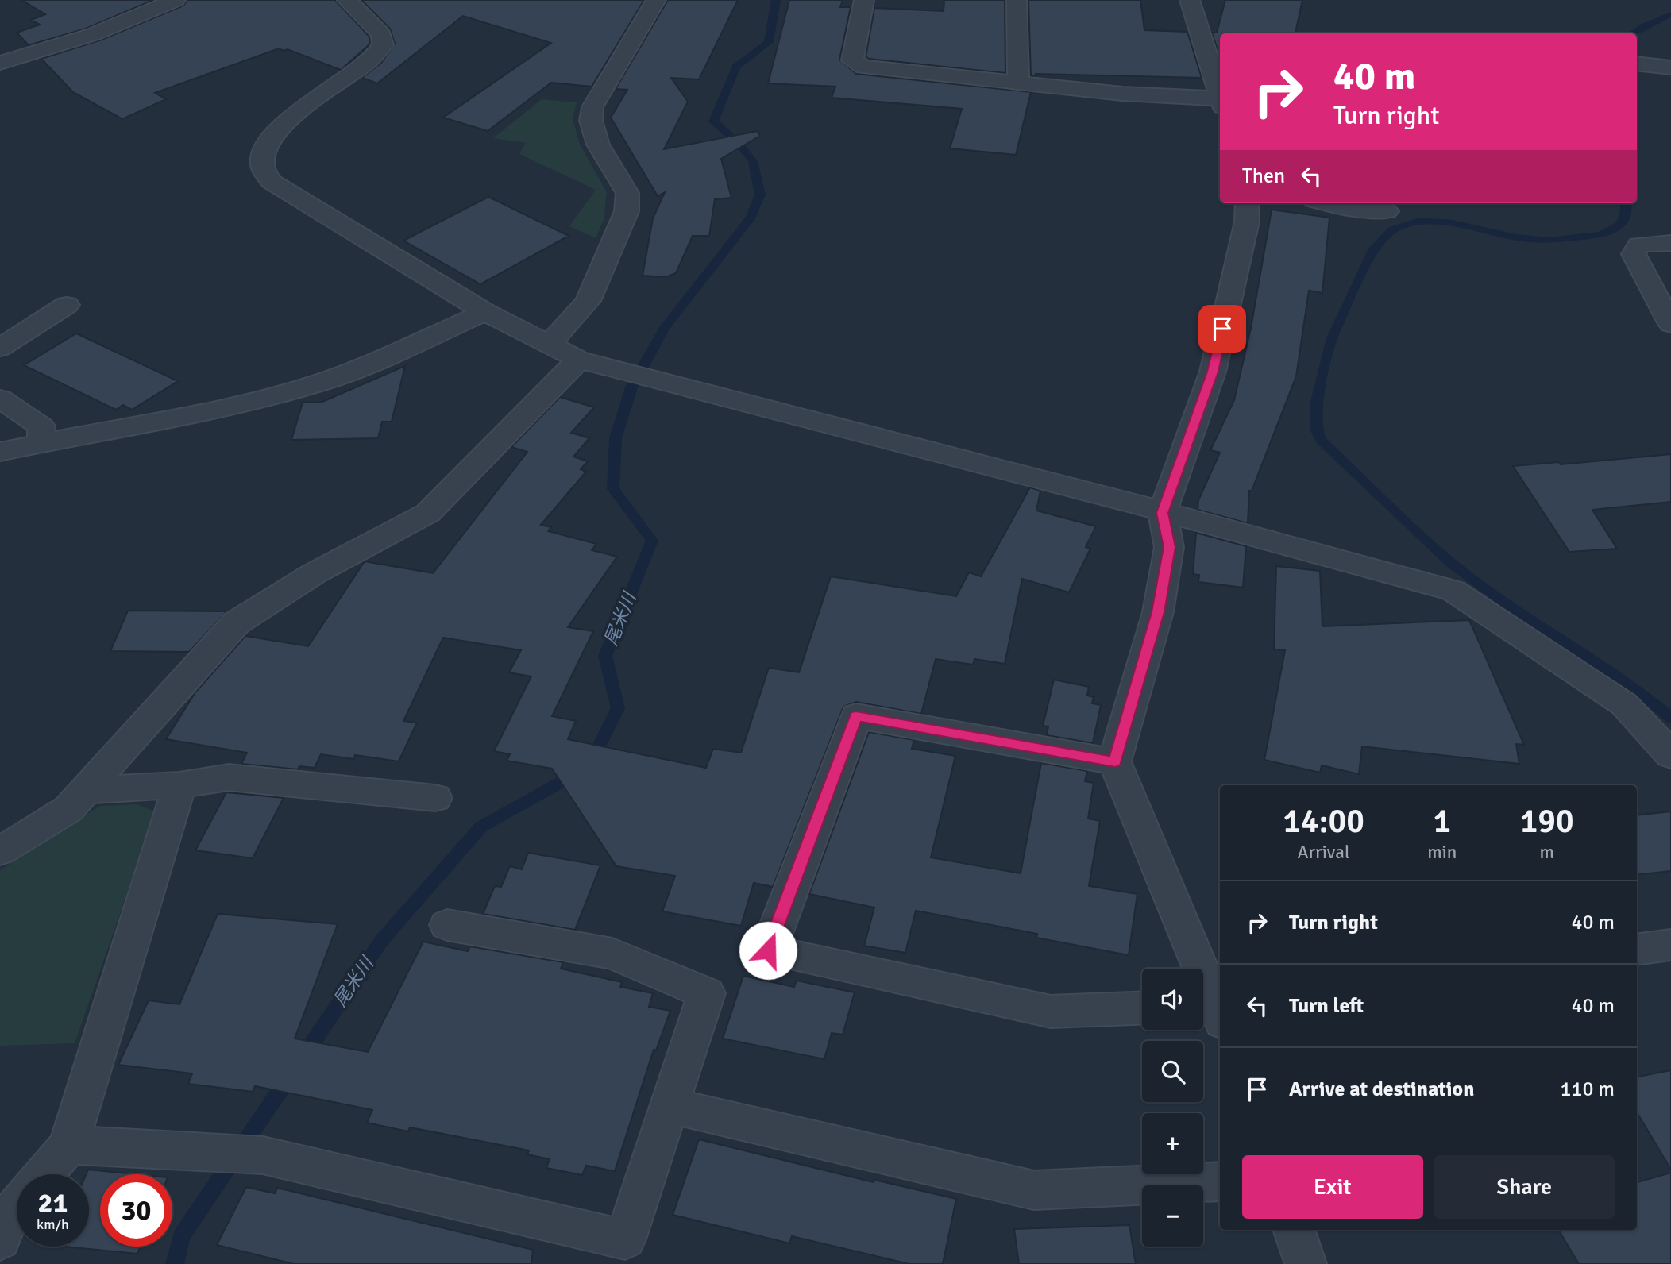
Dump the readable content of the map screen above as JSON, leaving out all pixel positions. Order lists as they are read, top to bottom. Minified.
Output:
{"water":["尾米川"],"page":{"turn":["40 m","Turn right"],"then":"Then","eta":["14:00","Arrival","1","min","190","m"],"list":[{"name":"Turn right","value":"40 m"},{"name":"Turn left","value":"40 m"},{"name":"Arrive at destination","value":"110 m"}],"map_buttons":["+","−"],"buttons":["Exit","Share"],"speed":"21 km/h","limit":"30"}}
